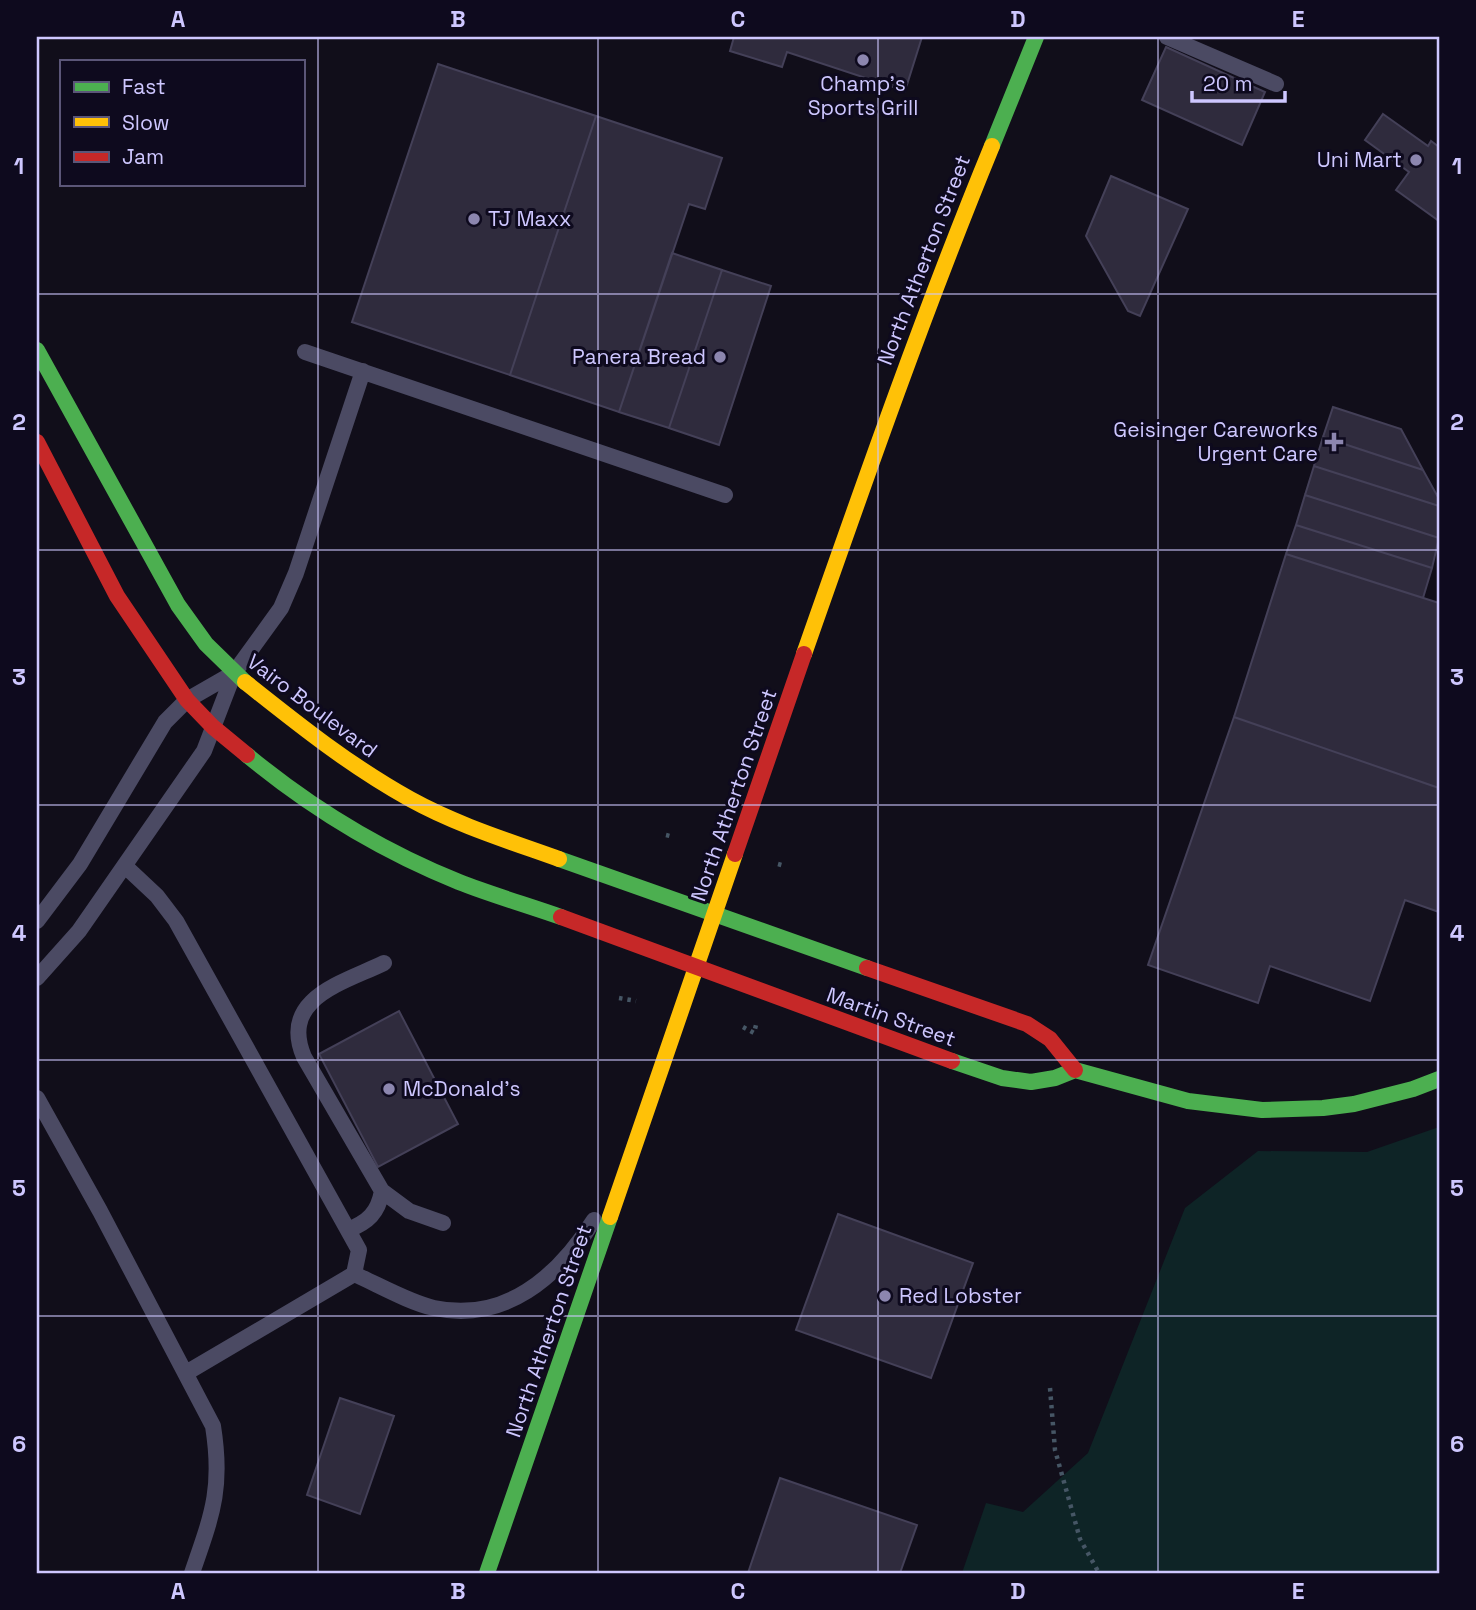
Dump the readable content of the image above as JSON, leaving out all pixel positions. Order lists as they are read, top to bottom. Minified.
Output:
{"streets":{"main road":["North Atherton Street","Vairo Boulevard","Martin Street"]},"crossings":[["North Atherton Street","Vairo Boulevard"],["North Atherton Street","Martin Street"],["Vairo Boulevard","Martin Street"]],"places":{"other":["Champ's Sports Grill","Uni Mart","TJ Maxx","Panera Bread","McDonald's","Red Lobster"],"health":["Geisinger Careworks Urgent Care"]},"legend":["Fast","Slow","Jam"],"scale_bar":"20 m","grid":{"columns":["A","B","C","D","E"],"rows":["1","2","3","4","5","6"]}}
